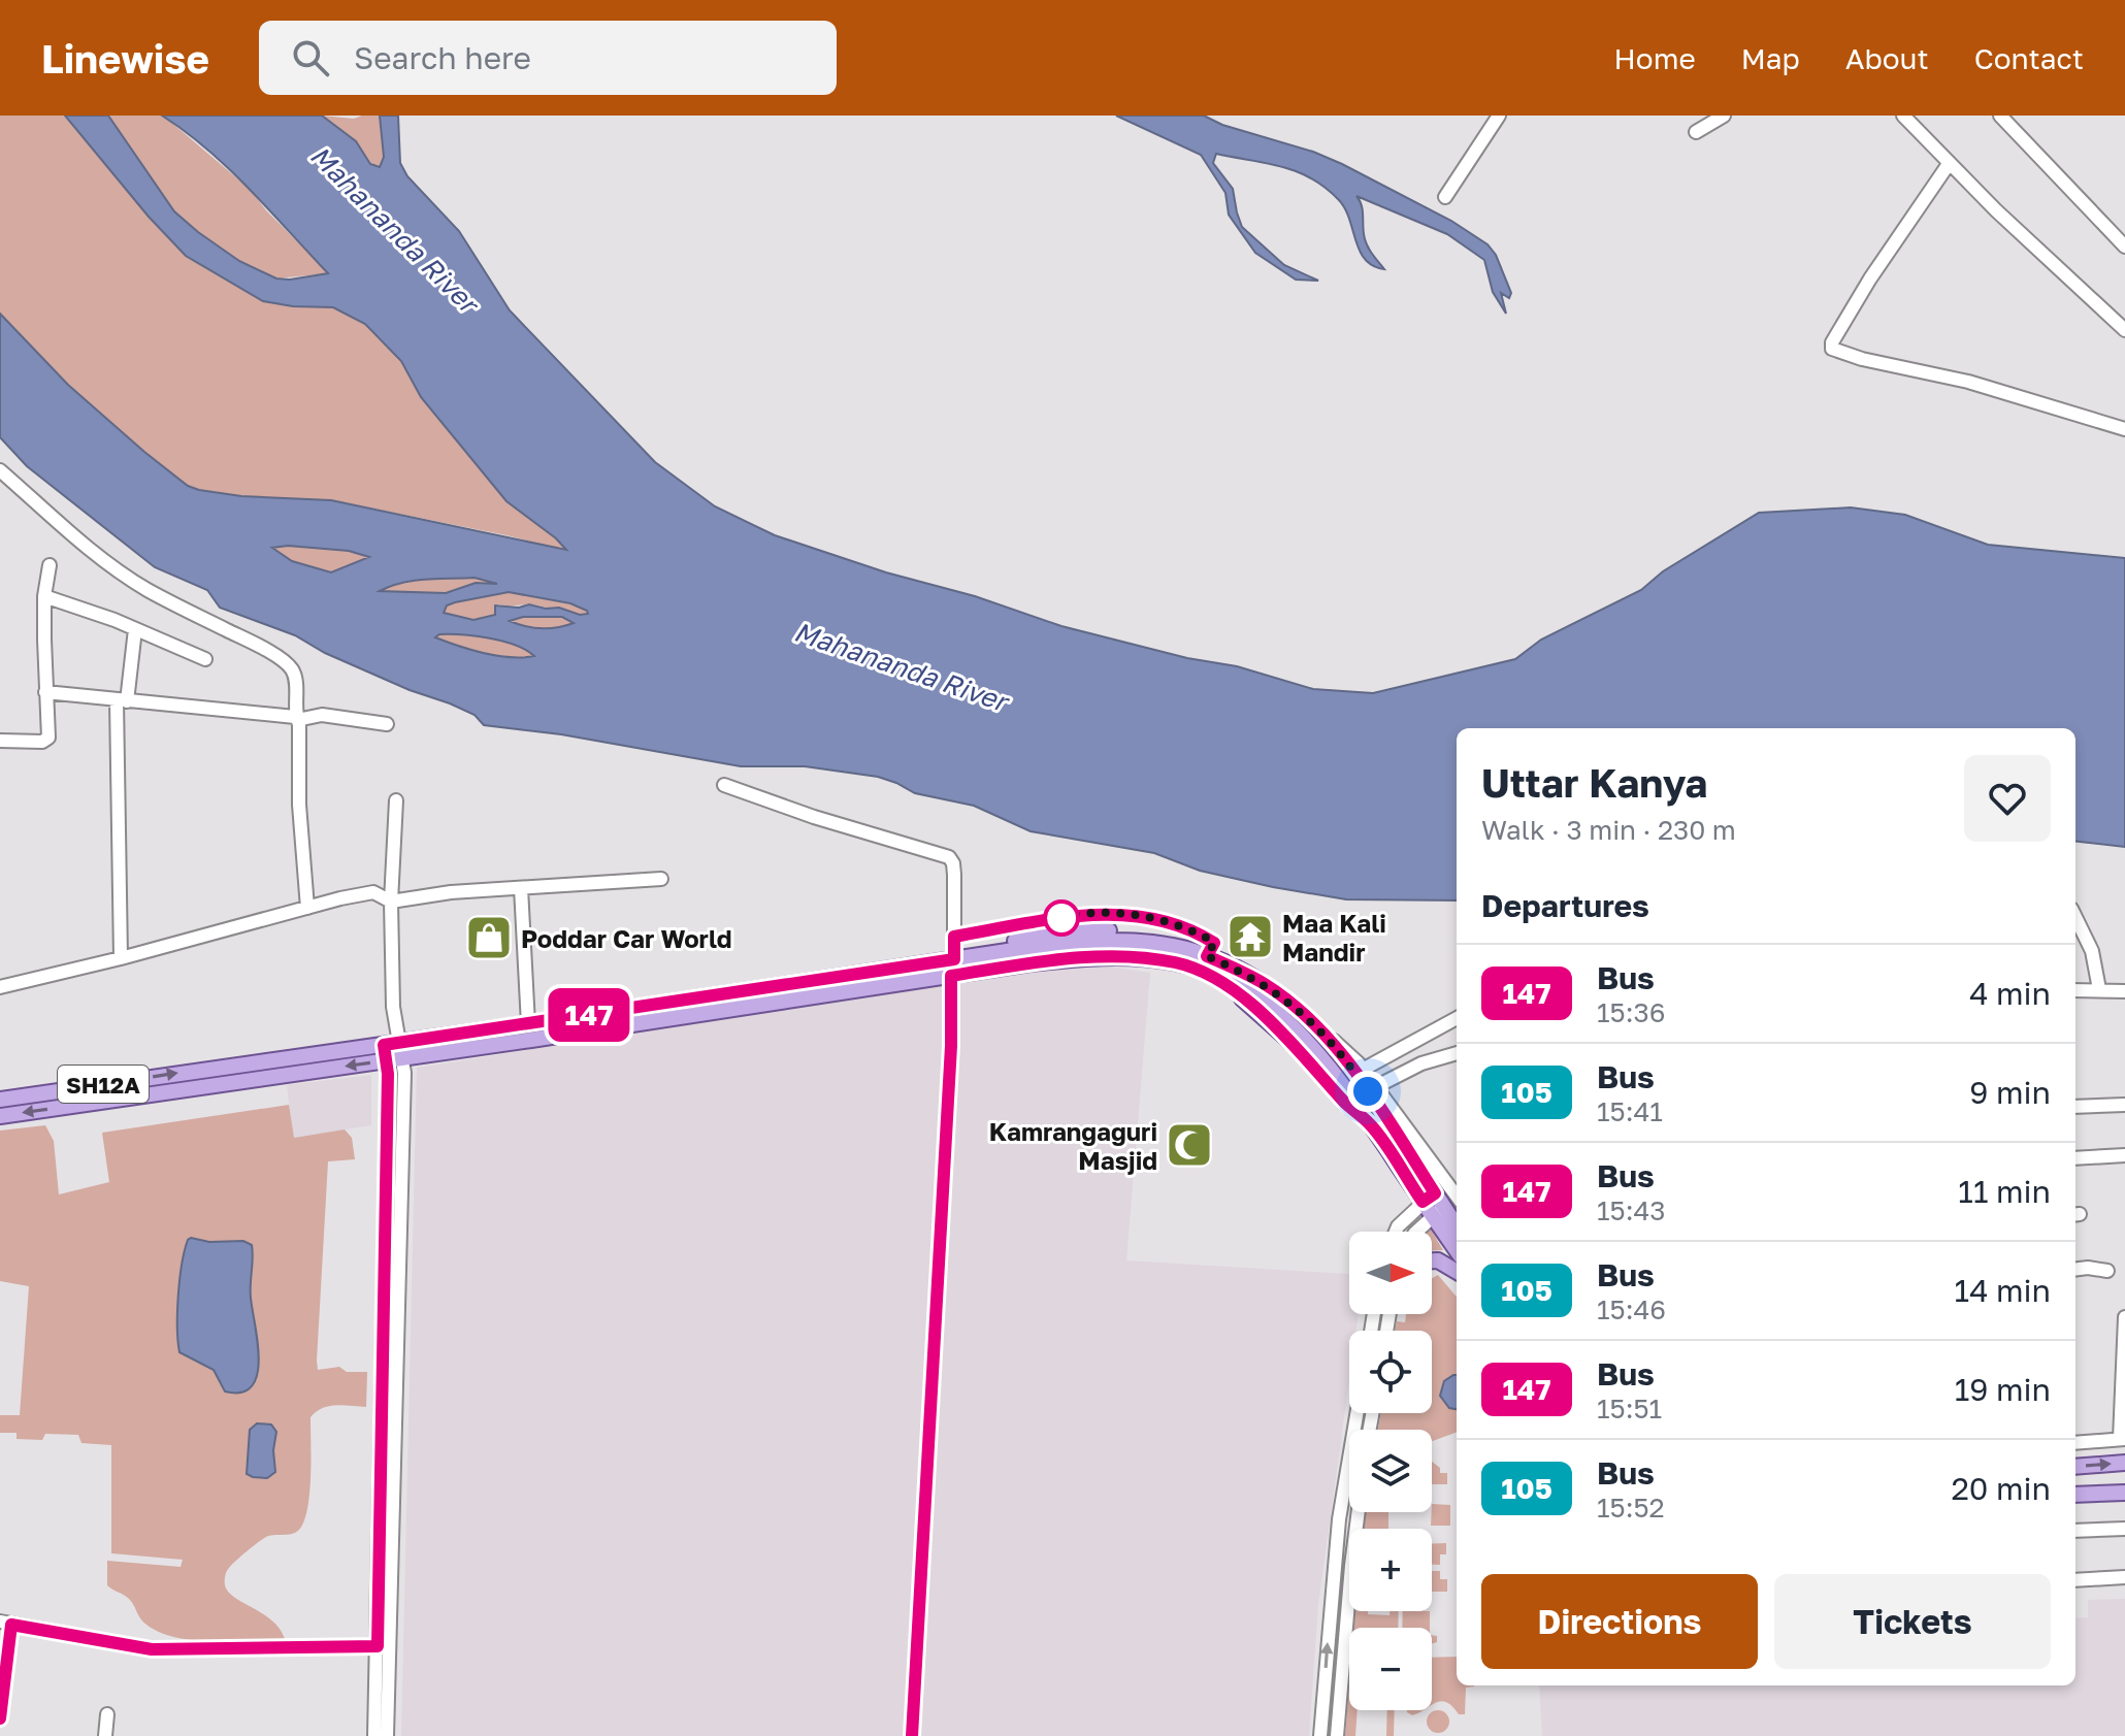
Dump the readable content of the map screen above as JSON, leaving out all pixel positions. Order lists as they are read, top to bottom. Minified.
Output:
{"streets":{"main road":["SH12A"]},"water":["Mahananda River"],"places":{"temple":["Maa Kali Mandir"],"shop":["Poddar Car World"],"mosque":["Kamrangaguri Masjid"]},"lines":["bus line 147"],"north":"right","page":{"header":"Linewise","search":"Search here","nav":["Home","Map","About","Contact"],"on_map":"147","heading":[["Uttar Kanya","Walk · 3 min · 230 m"],"Departures"],"list":[{"mark":"147","name":"Bus","note":"15:36","value":"4 min"},{"mark":"105","name":"Bus","note":"15:41","value":"9 min"},{"mark":"147","name":"Bus","note":"15:43","value":"11 min"},{"mark":"105","name":"Bus","note":"15:46","value":"14 min"},{"mark":"147","name":"Bus","note":"15:51","value":"19 min"},{"mark":"105","name":"Bus","note":"15:52","value":"20 min"}],"map_buttons":["+","−"],"buttons":["Directions","Tickets"]}}
